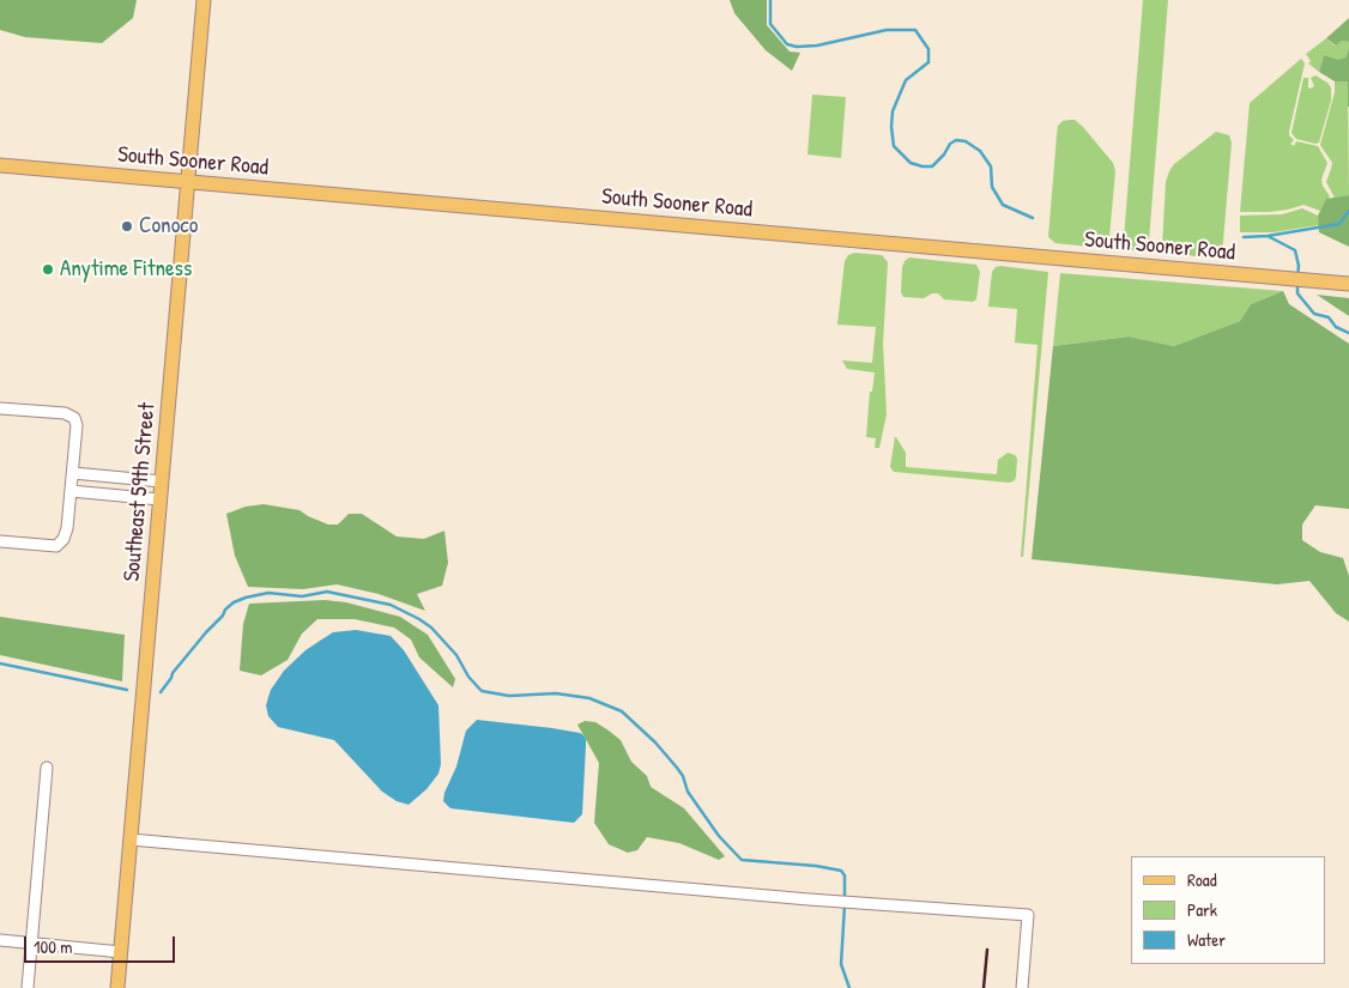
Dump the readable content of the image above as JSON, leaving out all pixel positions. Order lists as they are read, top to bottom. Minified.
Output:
{"streets":{"main road":["South Sooner Road","Southeast 59th Street"]},"crossings":[["South Sooner Road","Southeast 59th Street"]],"places":["Conoco","Anytime Fitness"],"legend":["Road","Park","Water"],"scale_bar":"100 m"}
